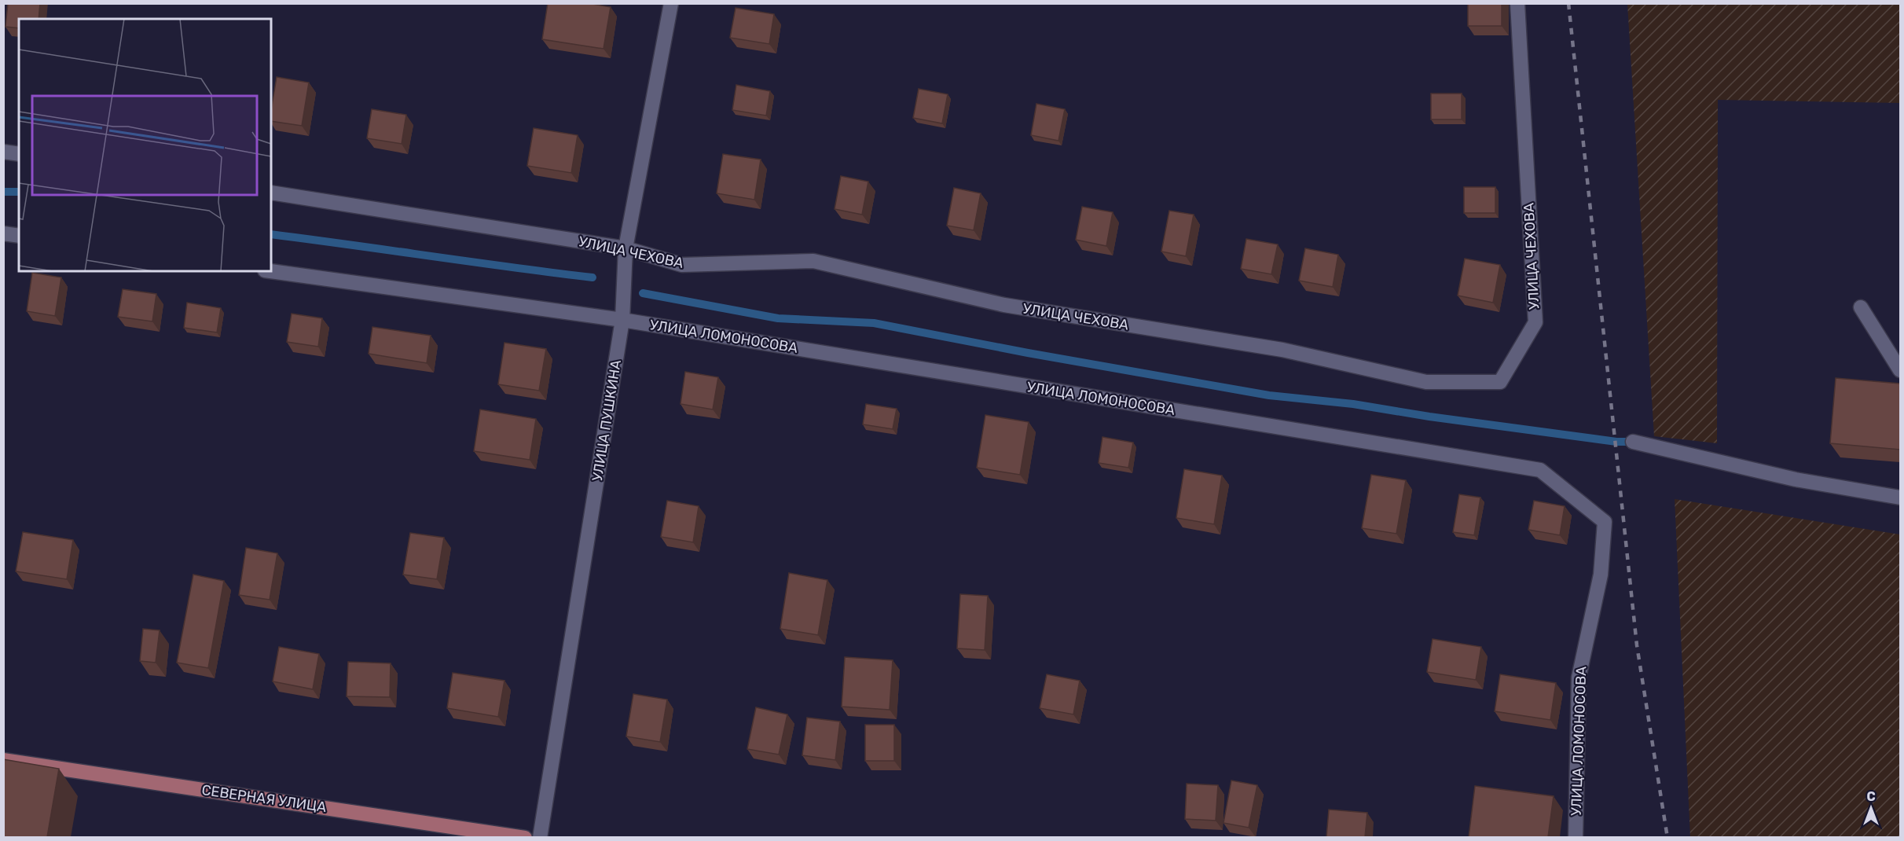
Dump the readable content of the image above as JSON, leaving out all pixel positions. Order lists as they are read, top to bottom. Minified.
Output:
{"streets":{"main road":["СЕВЕРНАЯ УЛИЦА"],"street":["УЛИЦА ЧЕХОВА","УЛИЦА ЛОМОНОСОВА","УЛИЦА ПУШКИНА"]},"crossings":[["УЛИЦА ЧЕХОВА","УЛИЦА ПУШКИНА"],["УЛИЦА ЛОМОНОСОВА","УЛИЦА ПУШКИНА"]],"north":"top"}
